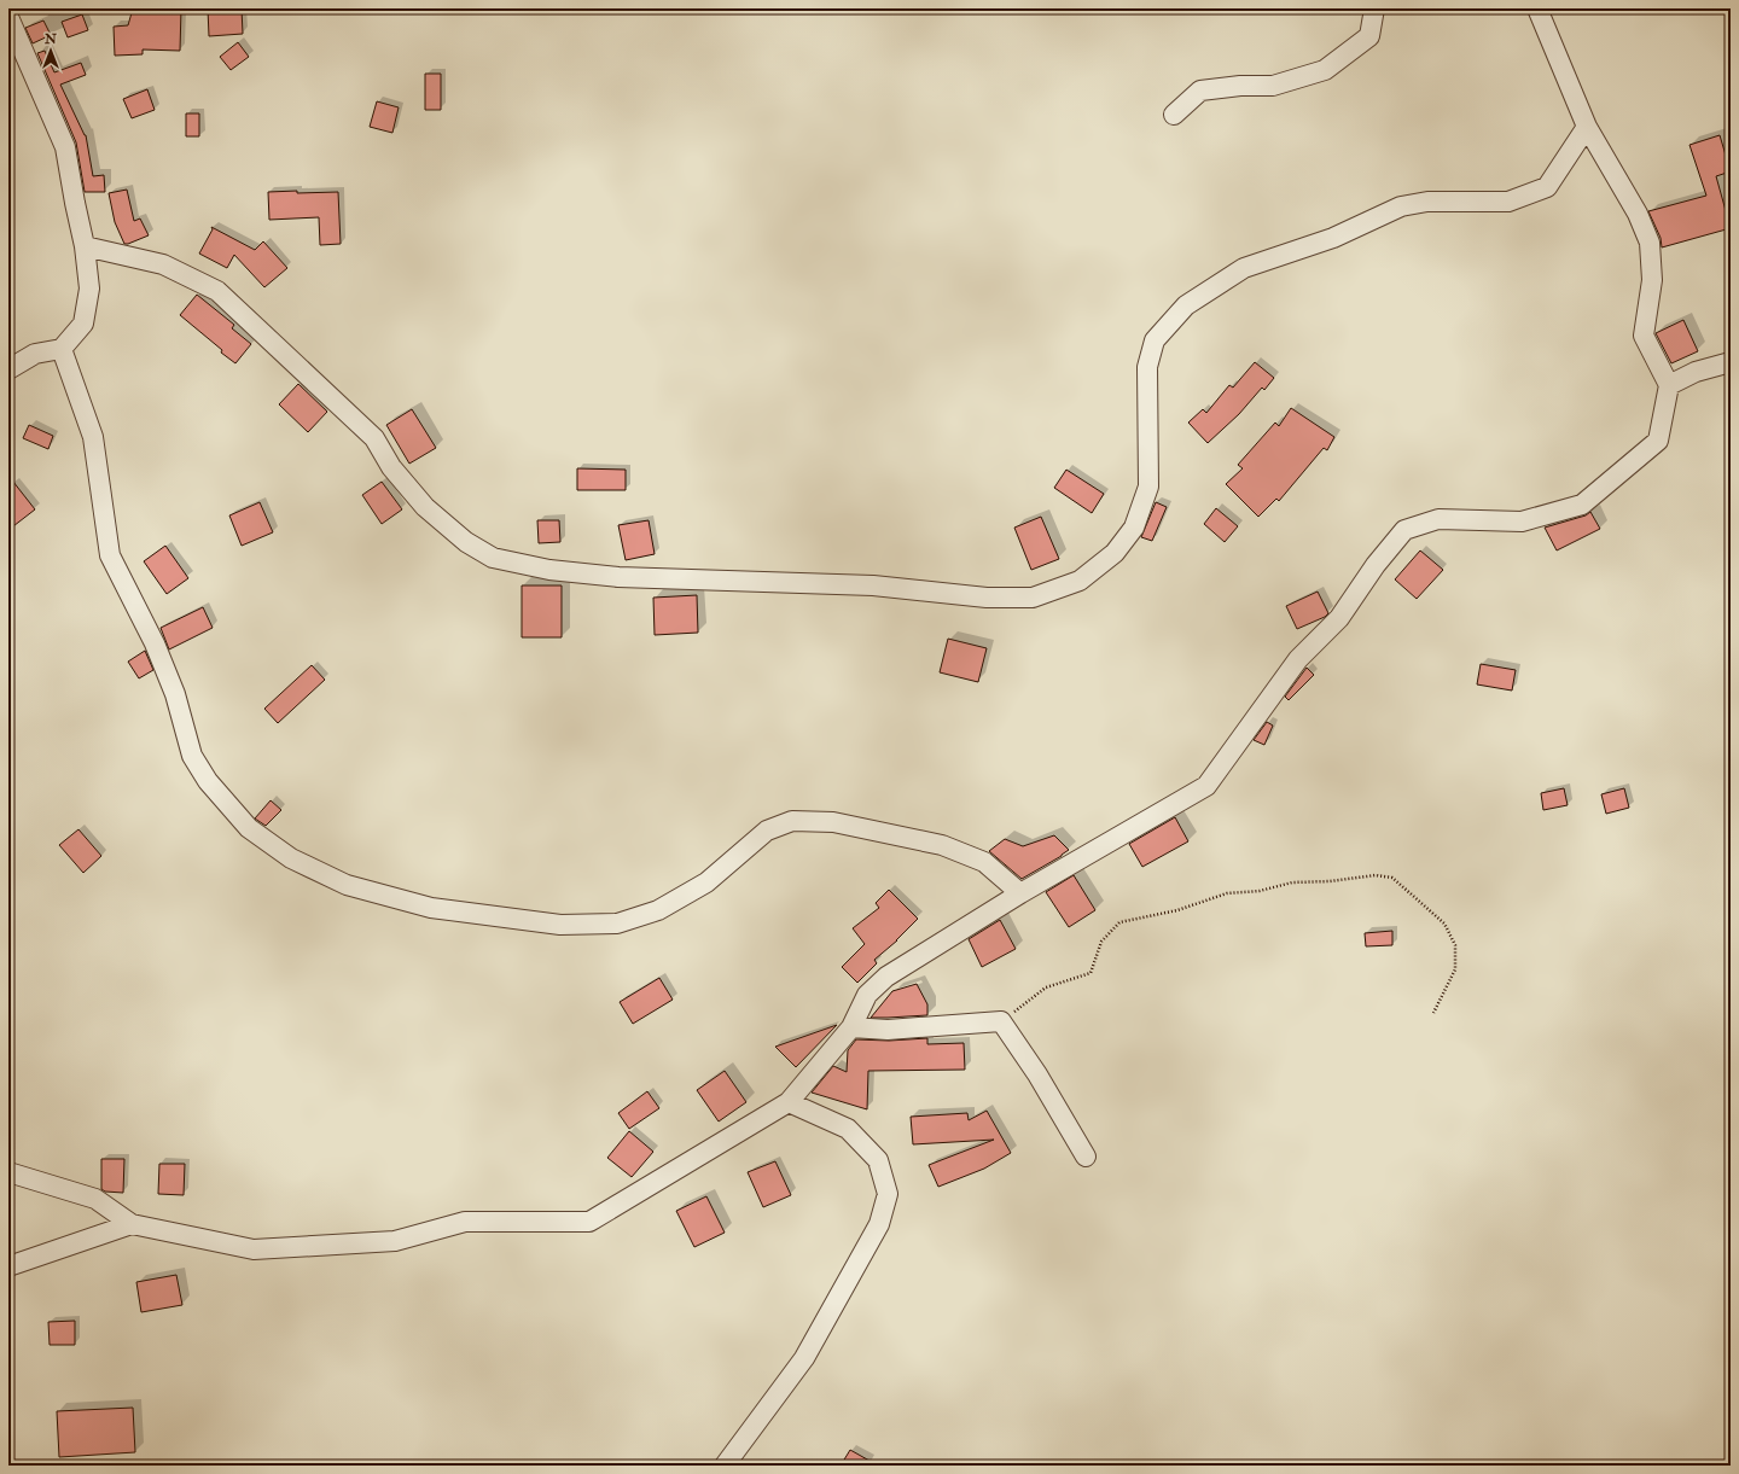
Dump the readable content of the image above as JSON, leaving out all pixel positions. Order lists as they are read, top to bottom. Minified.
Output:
{"north":"top"}
